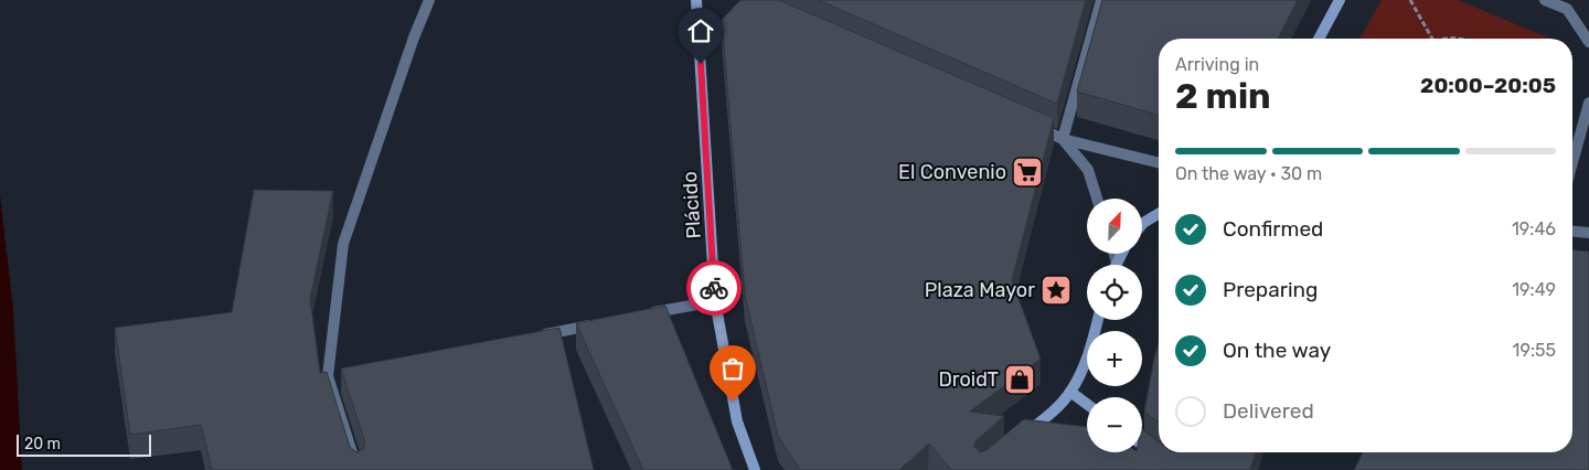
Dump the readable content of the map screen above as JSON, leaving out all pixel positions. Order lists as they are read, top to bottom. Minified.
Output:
{"streets":{"street":["Plácido"]},"places":{"supermarket":["El Convenio"],"place":["Plaza Mayor"],"shop":["DroidT"]},"scale_bar":"20 m","north":"top right","page":{"heading":["2 min","Arriving in","20:00–20:05"],"bar":"On the way · 30 m","map_buttons":["+","−"],"list":[["Confirmed","19:46"],["Preparing","19:49"],["On the way","19:55"],"Delivered"],"scale":"20 m"}}
